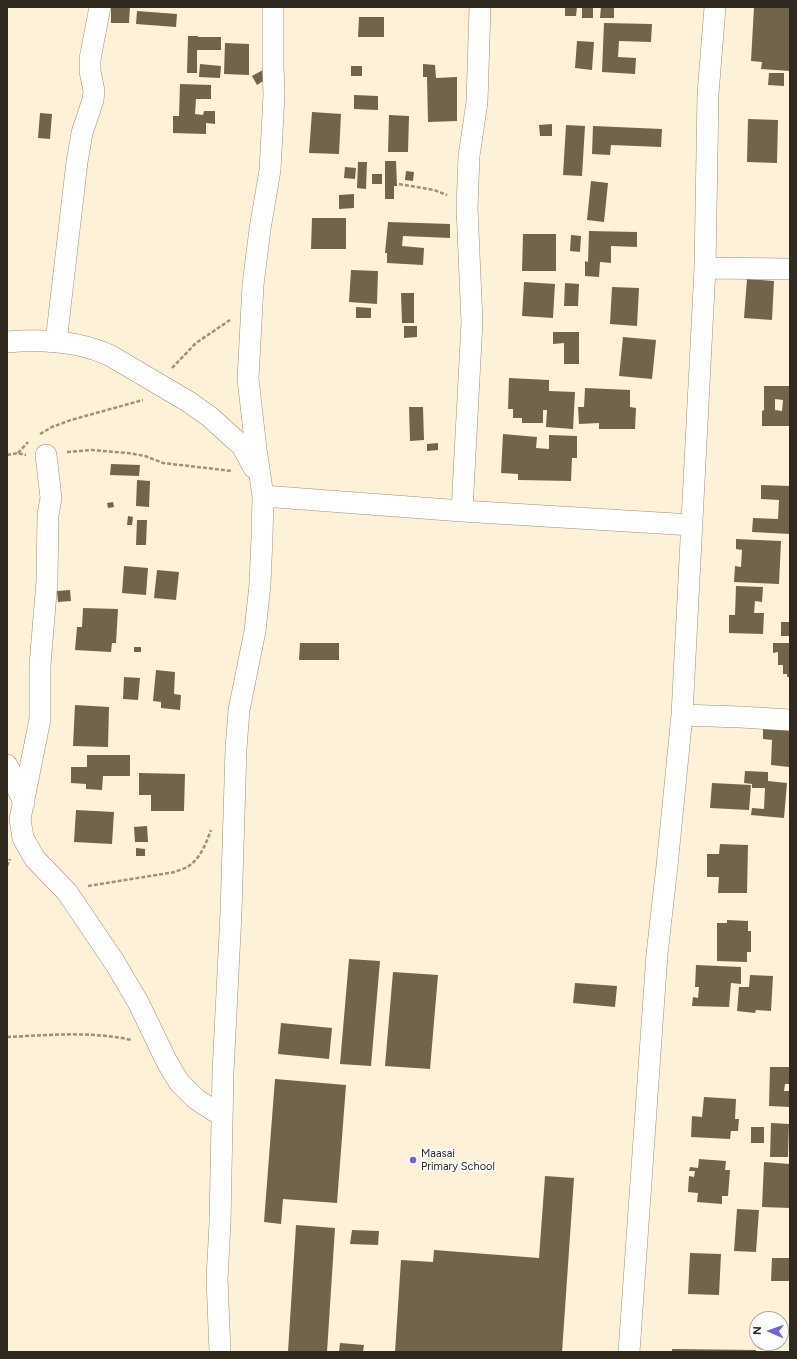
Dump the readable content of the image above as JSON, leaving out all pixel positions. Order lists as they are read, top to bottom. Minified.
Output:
{"places":["Maasai Primary School"],"north":"left"}
